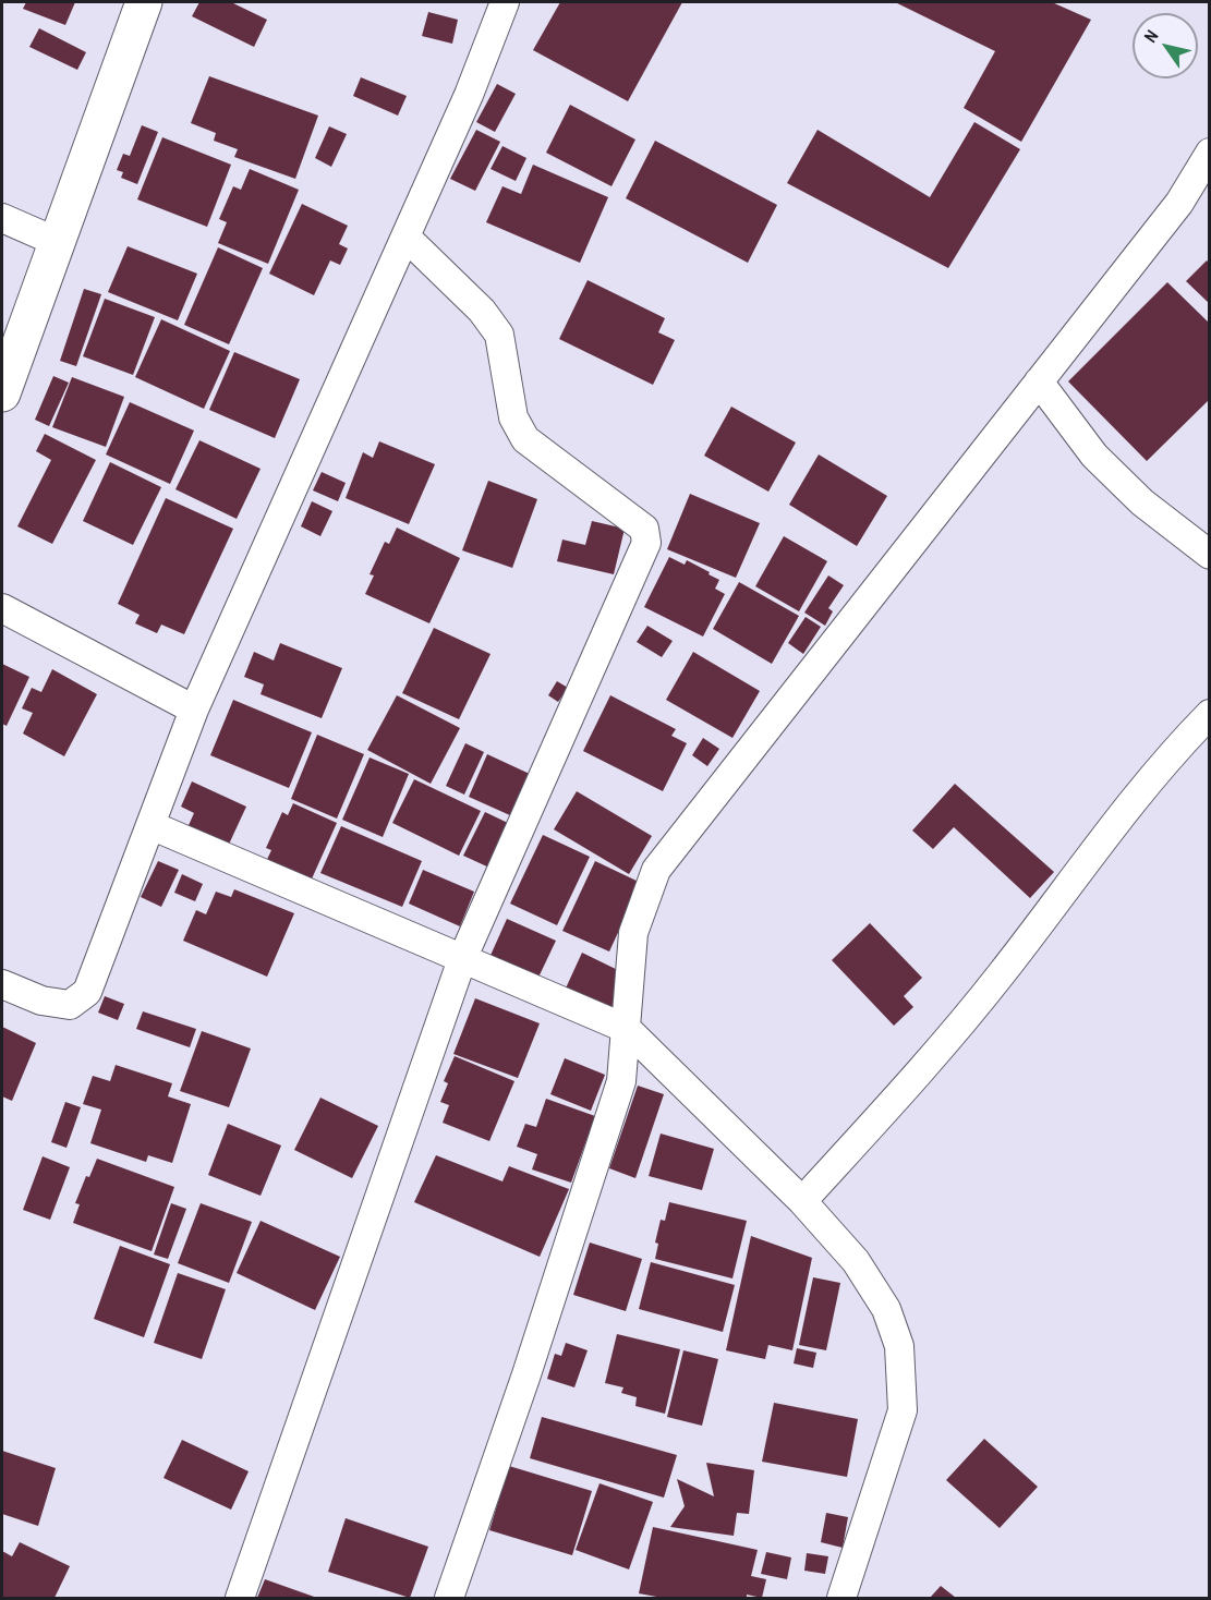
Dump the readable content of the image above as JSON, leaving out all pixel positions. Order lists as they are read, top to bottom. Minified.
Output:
{"north":"top left"}
